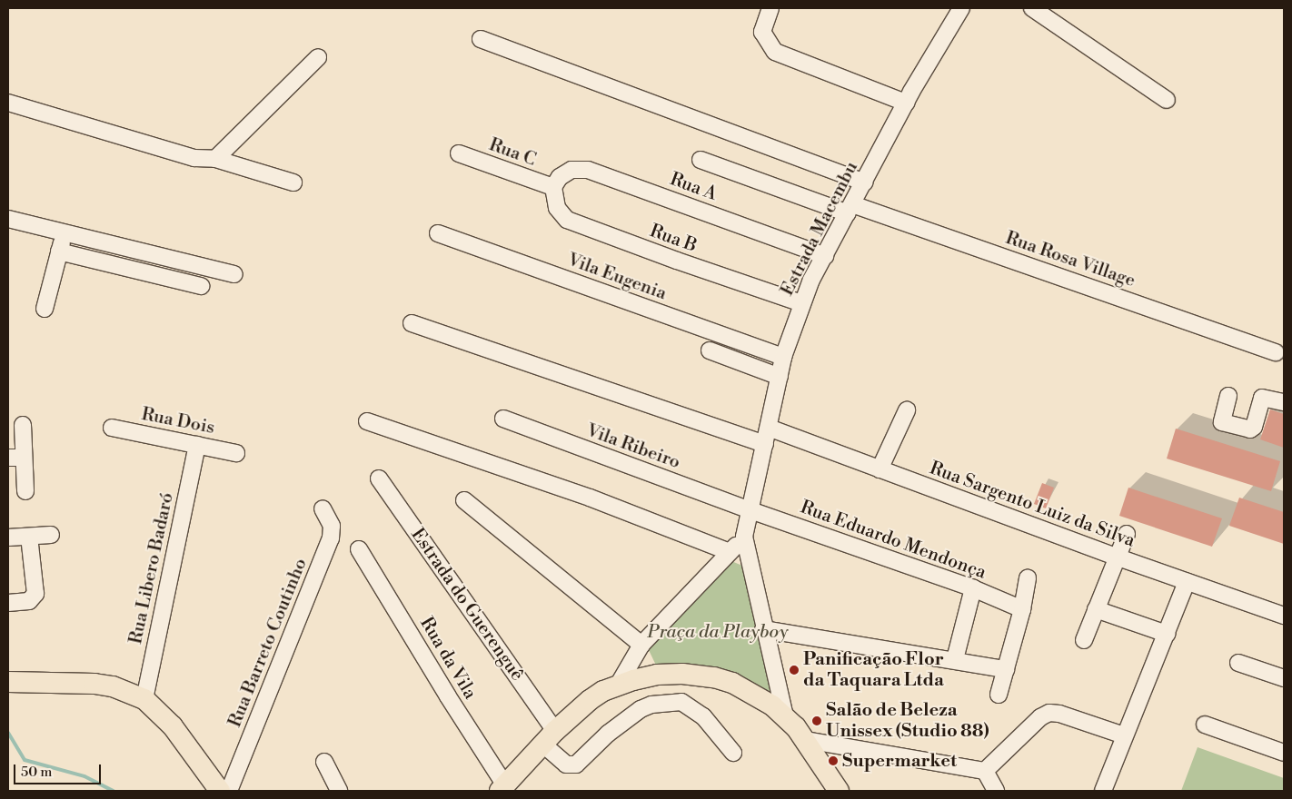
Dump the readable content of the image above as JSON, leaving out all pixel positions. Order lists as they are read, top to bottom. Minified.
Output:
{"streets":{"street":["Rua C","Rua A","Estrada Macembu","Rua B","Rua Rosa Village","Vila Eugenia","Rua Dois","Vila Ribeiro","Rua Sargento Luiz da Silva","Rua Eduardo Mendonça","Rua Libero Badaró","Estrada do Guerenguê","Rua Barreto Coutinho","Rua da Vila"]},"crossings":[["Rua C","Rua A"],["Rua C","Rua B"],["Rua A","Estrada Macembu"],["Rua A","Rua B"],["Estrada Macembu","Rua B"],["Estrada Macembu","Rua Rosa Village"],["Estrada Macembu","Vila Eugenia"],["Estrada Macembu","Vila Ribeiro"],["Estrada Macembu","Rua Sargento Luiz da Silva"],["Estrada Macembu","Rua Eduardo Mendonça"],["Rua Dois","Rua Libero Badaró"],["Vila Ribeiro","Rua Eduardo Mendonça"]],"parks":["Praça da Playboy"],"places":["Panificação Flor da Taquara Ltda","Salão de Beleza Unissex (Studio 88)","Supermarket"],"scale_bar":"50 m"}
